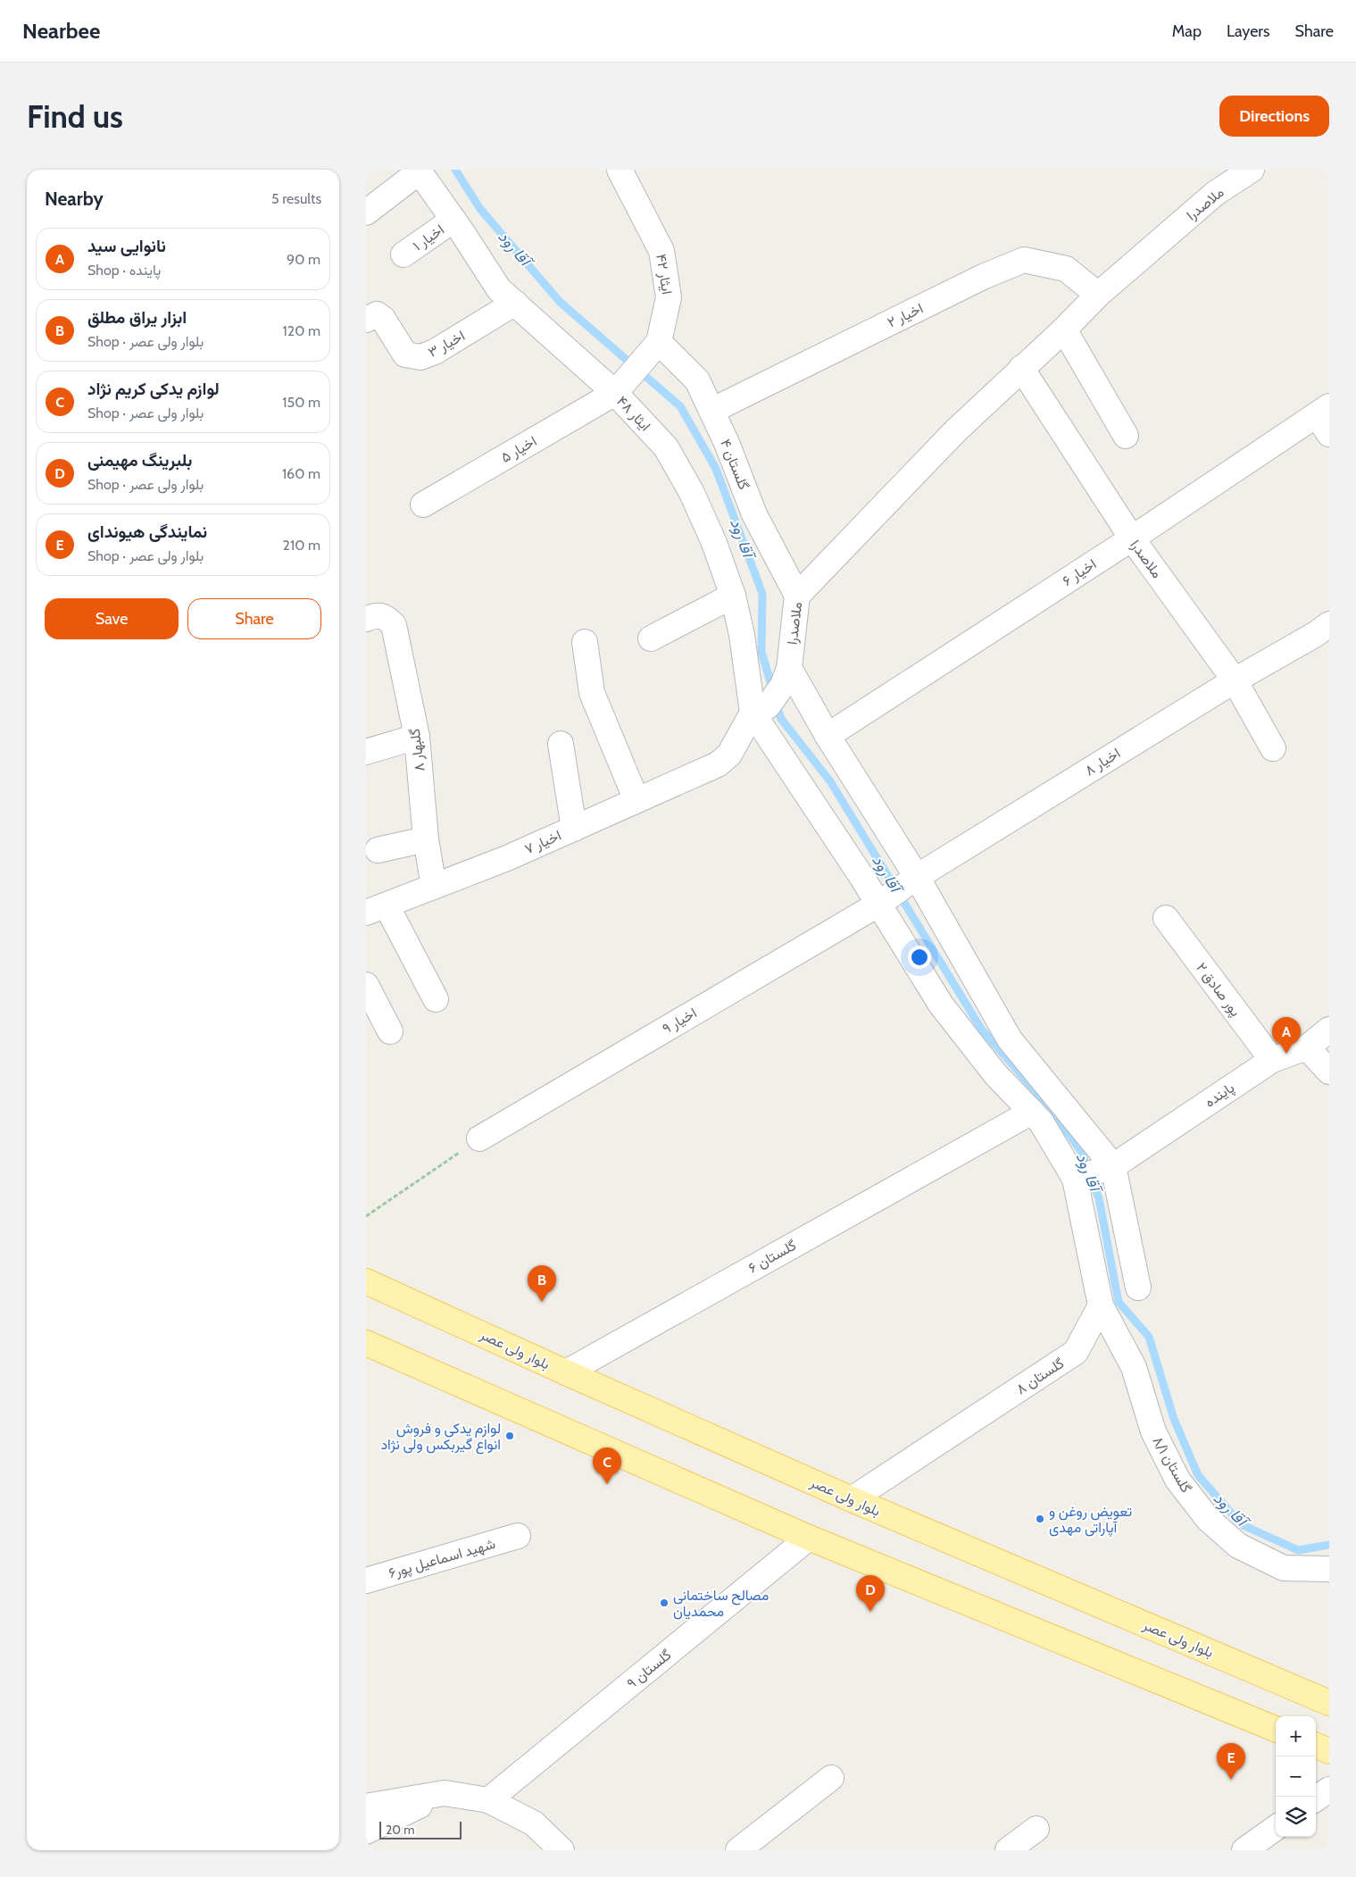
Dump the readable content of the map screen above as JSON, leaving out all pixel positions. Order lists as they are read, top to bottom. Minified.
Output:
{"streets":{"main road":["بلوار ولی عصر"],"street":["ملاصدرا","اخیار ۱","ایثار ۴۲","اخیار ۲","اخیار ۳","ایثار ۴۸","اخیار ۵","گلستان ۴","اخیار ۶","گلبهار ۸","اخیار ۸","اخیار ۷","پور صادق ۲","اخیار ۹","پاینده","گلستان ۶","گلستان ۸","گلستان ۸/۱","شهید اسماعیل پور۶","گلستان ۹"]},"crossings":[["ملاصدرا","اخیار ۲"],["ملاصدرا","ایثار ۴۸"],["ملاصدرا","گلستان ۴"],["ملاصدرا","اخیار ۶"],["ملاصدرا","اخیار ۸"],["ملاصدرا","اخیار ۷"],["اخیار ۱","ایثار ۴۸"],["ایثار ۴۲","اخیار ۵"],["ایثار ۴۲","گلستان ۴"],["اخیار ۲","گلستان ۴"],["اخیار ۳","ایثار ۴۸"],["ایثار ۴۸","اخیار ۵"],["ایثار ۴۸","اخیار ۷"],["اخیار ۵","گلستان ۴"],["گلبهار ۸","اخیار ۷"],["اخیار ۸","اخیار ۹"],["پور صادق ۲","پاینده"],["گلستان ۶","بلوار ولی عصر"],["بلوار ولی عصر","گلستان ۸"],["گلستان ۸","گلستان ۸/۱"]],"water":["آقا رود"],"places":["لوازم یدکی و فروش انواع گیربکس ولی نژاد","تعویض روغن و آپاراتی مهدی","مصالح ساختمانی محمدیان"],"scale_bar":"20 m","page":{"header":"Nearbee","nav":["Map","Layers","Share"],"buttons":["Directions",["Save","Share"]],"title":"Find us","heading":["Nearby","5 results"],"list":[{"mark":"A","name":"نانوایی سید","note":"Shop · پاینده","value":"90 m"},{"mark":"B","name":"ابزار یراق مطلق","note":"Shop · بلوار ولی عصر","value":"120 m"},{"mark":"C","name":"لوازم یدکی کریم نژاد","note":"Shop · بلوار ولی عصر","value":"150 m"},{"mark":"D","name":"بلبرینگ مهیمنی","note":"Shop · بلوار ولی عصر","value":"160 m"},{"mark":"E","name":"نمایندگی هیوندای","note":"Shop · بلوار ولی عصر","value":"210 m"}],"pins":["A","B","C","D","E"],"map_buttons":["+","−"],"scale":"20 m"}}
